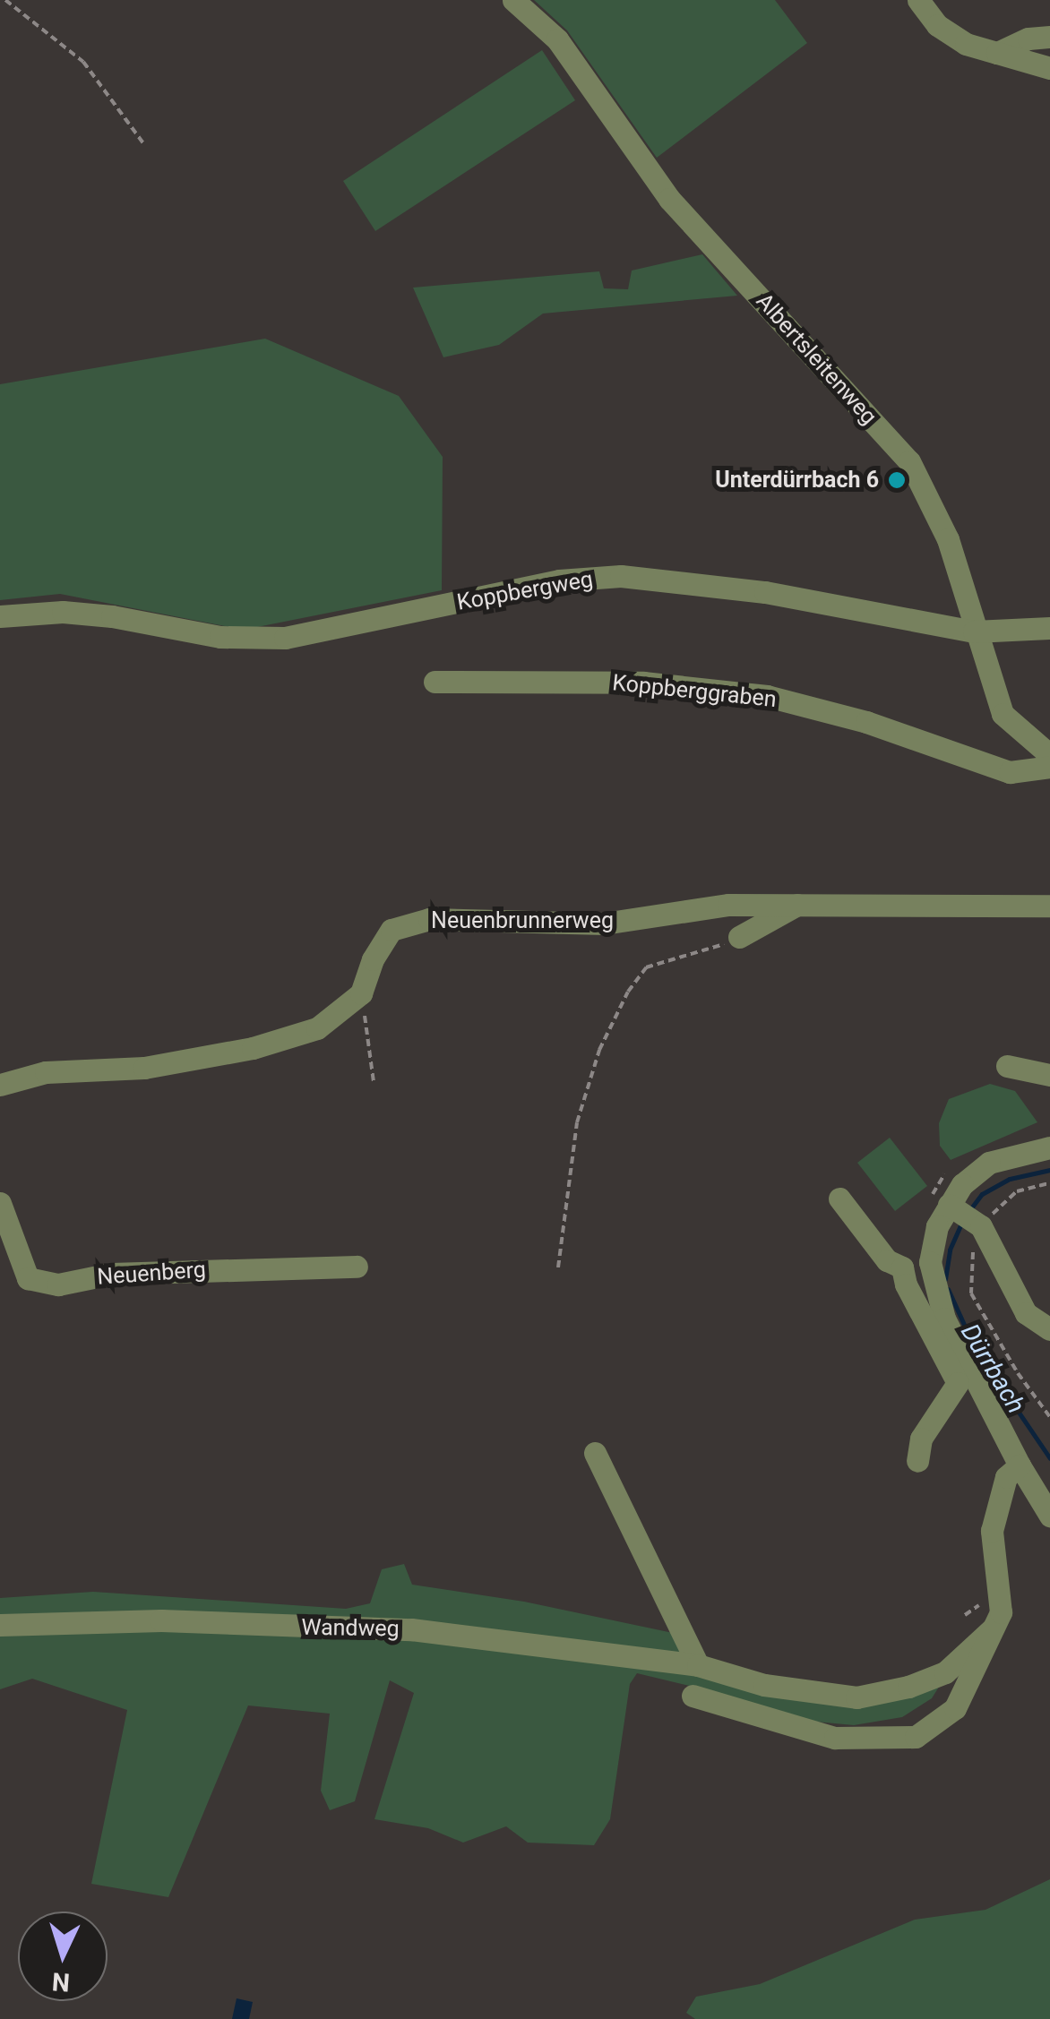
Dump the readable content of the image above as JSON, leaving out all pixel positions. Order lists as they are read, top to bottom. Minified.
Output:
{"streets":{"street":["Albertsleitenweg","Koppbergweg","Koppberggraben","Neuenbrunnerweg","Neuenberg","Wandweg"]},"crossings":[["Albertsleitenweg","Koppbergweg"]],"water":["Dürrbach"],"places":["Unterdürrbach 6"],"north":"bottom"}
